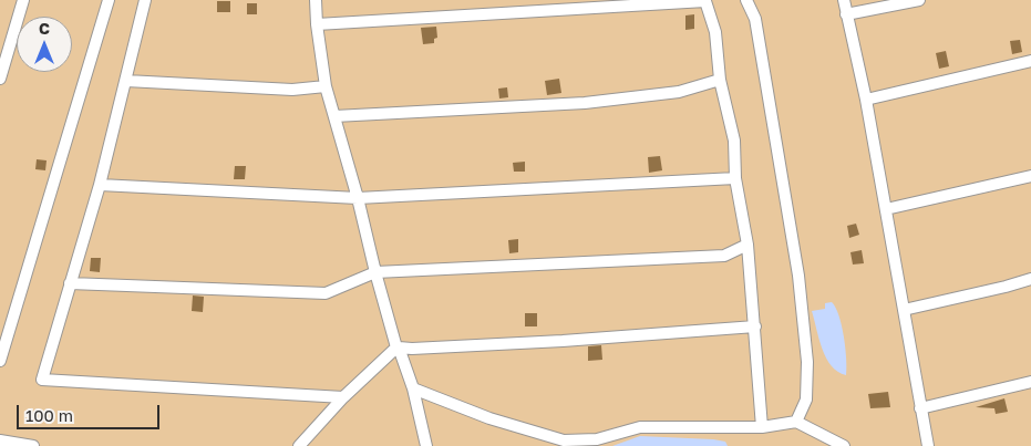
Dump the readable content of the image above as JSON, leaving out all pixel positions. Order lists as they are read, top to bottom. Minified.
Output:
{"scale_bar":"100 m","north":"top"}
